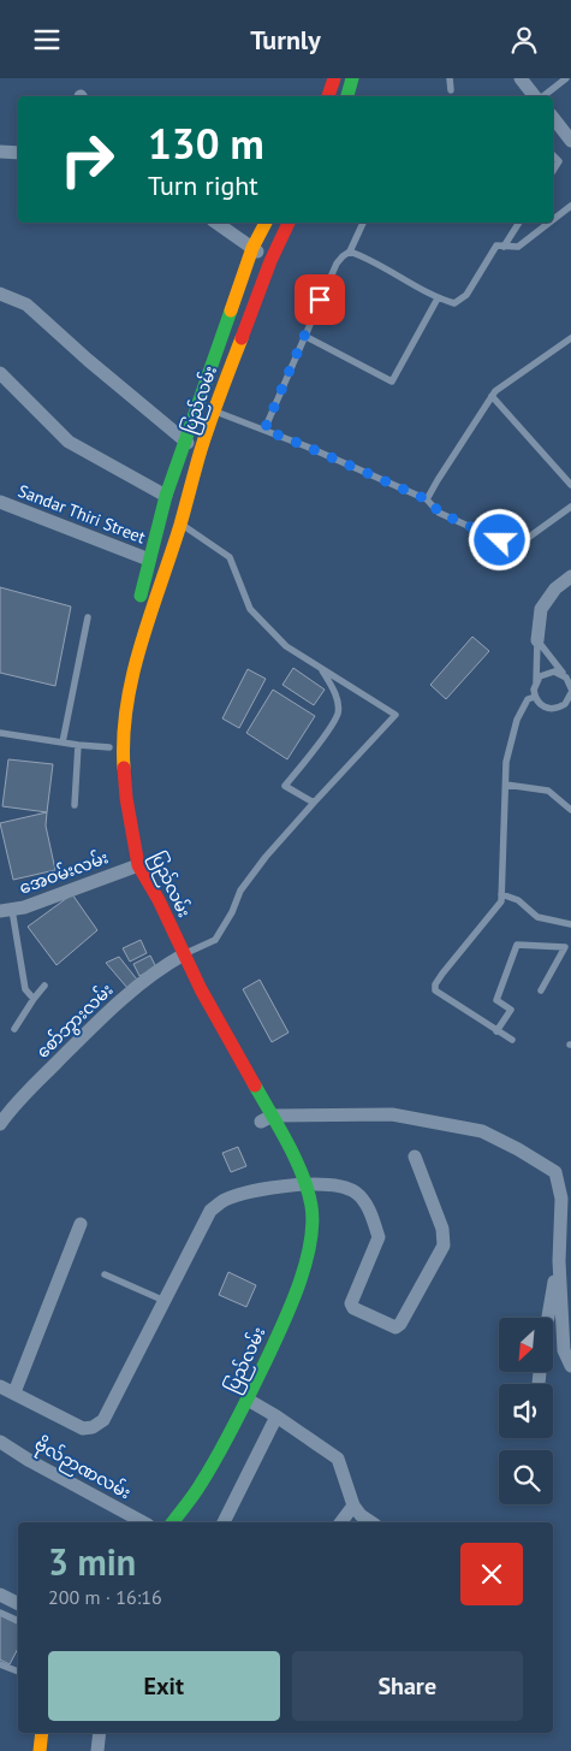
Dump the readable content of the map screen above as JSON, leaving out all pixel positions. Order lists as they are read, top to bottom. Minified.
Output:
{"streets":{"highway":["ပြည်လမ်း"],"street":["Sandar Thiri Street","အေဝမ်းလမ်း","စော်ဘွားလမ်း","ဗိုလ်ဉာဏလမ်း"]},"crossings":[["ပြည်လမ်း","Sandar Thiri Street"],["ပြည်လမ်း","အေဝမ်းလမ်း"],["ပြည်လမ်း","စော်ဘွားလမ်း"]],"north":"bottom left","page":{"header":"Turnly","turn":["130 m","Turn right"],"heading":["3 min","200 m · 16:16"],"buttons":["Exit","Share"]}}
